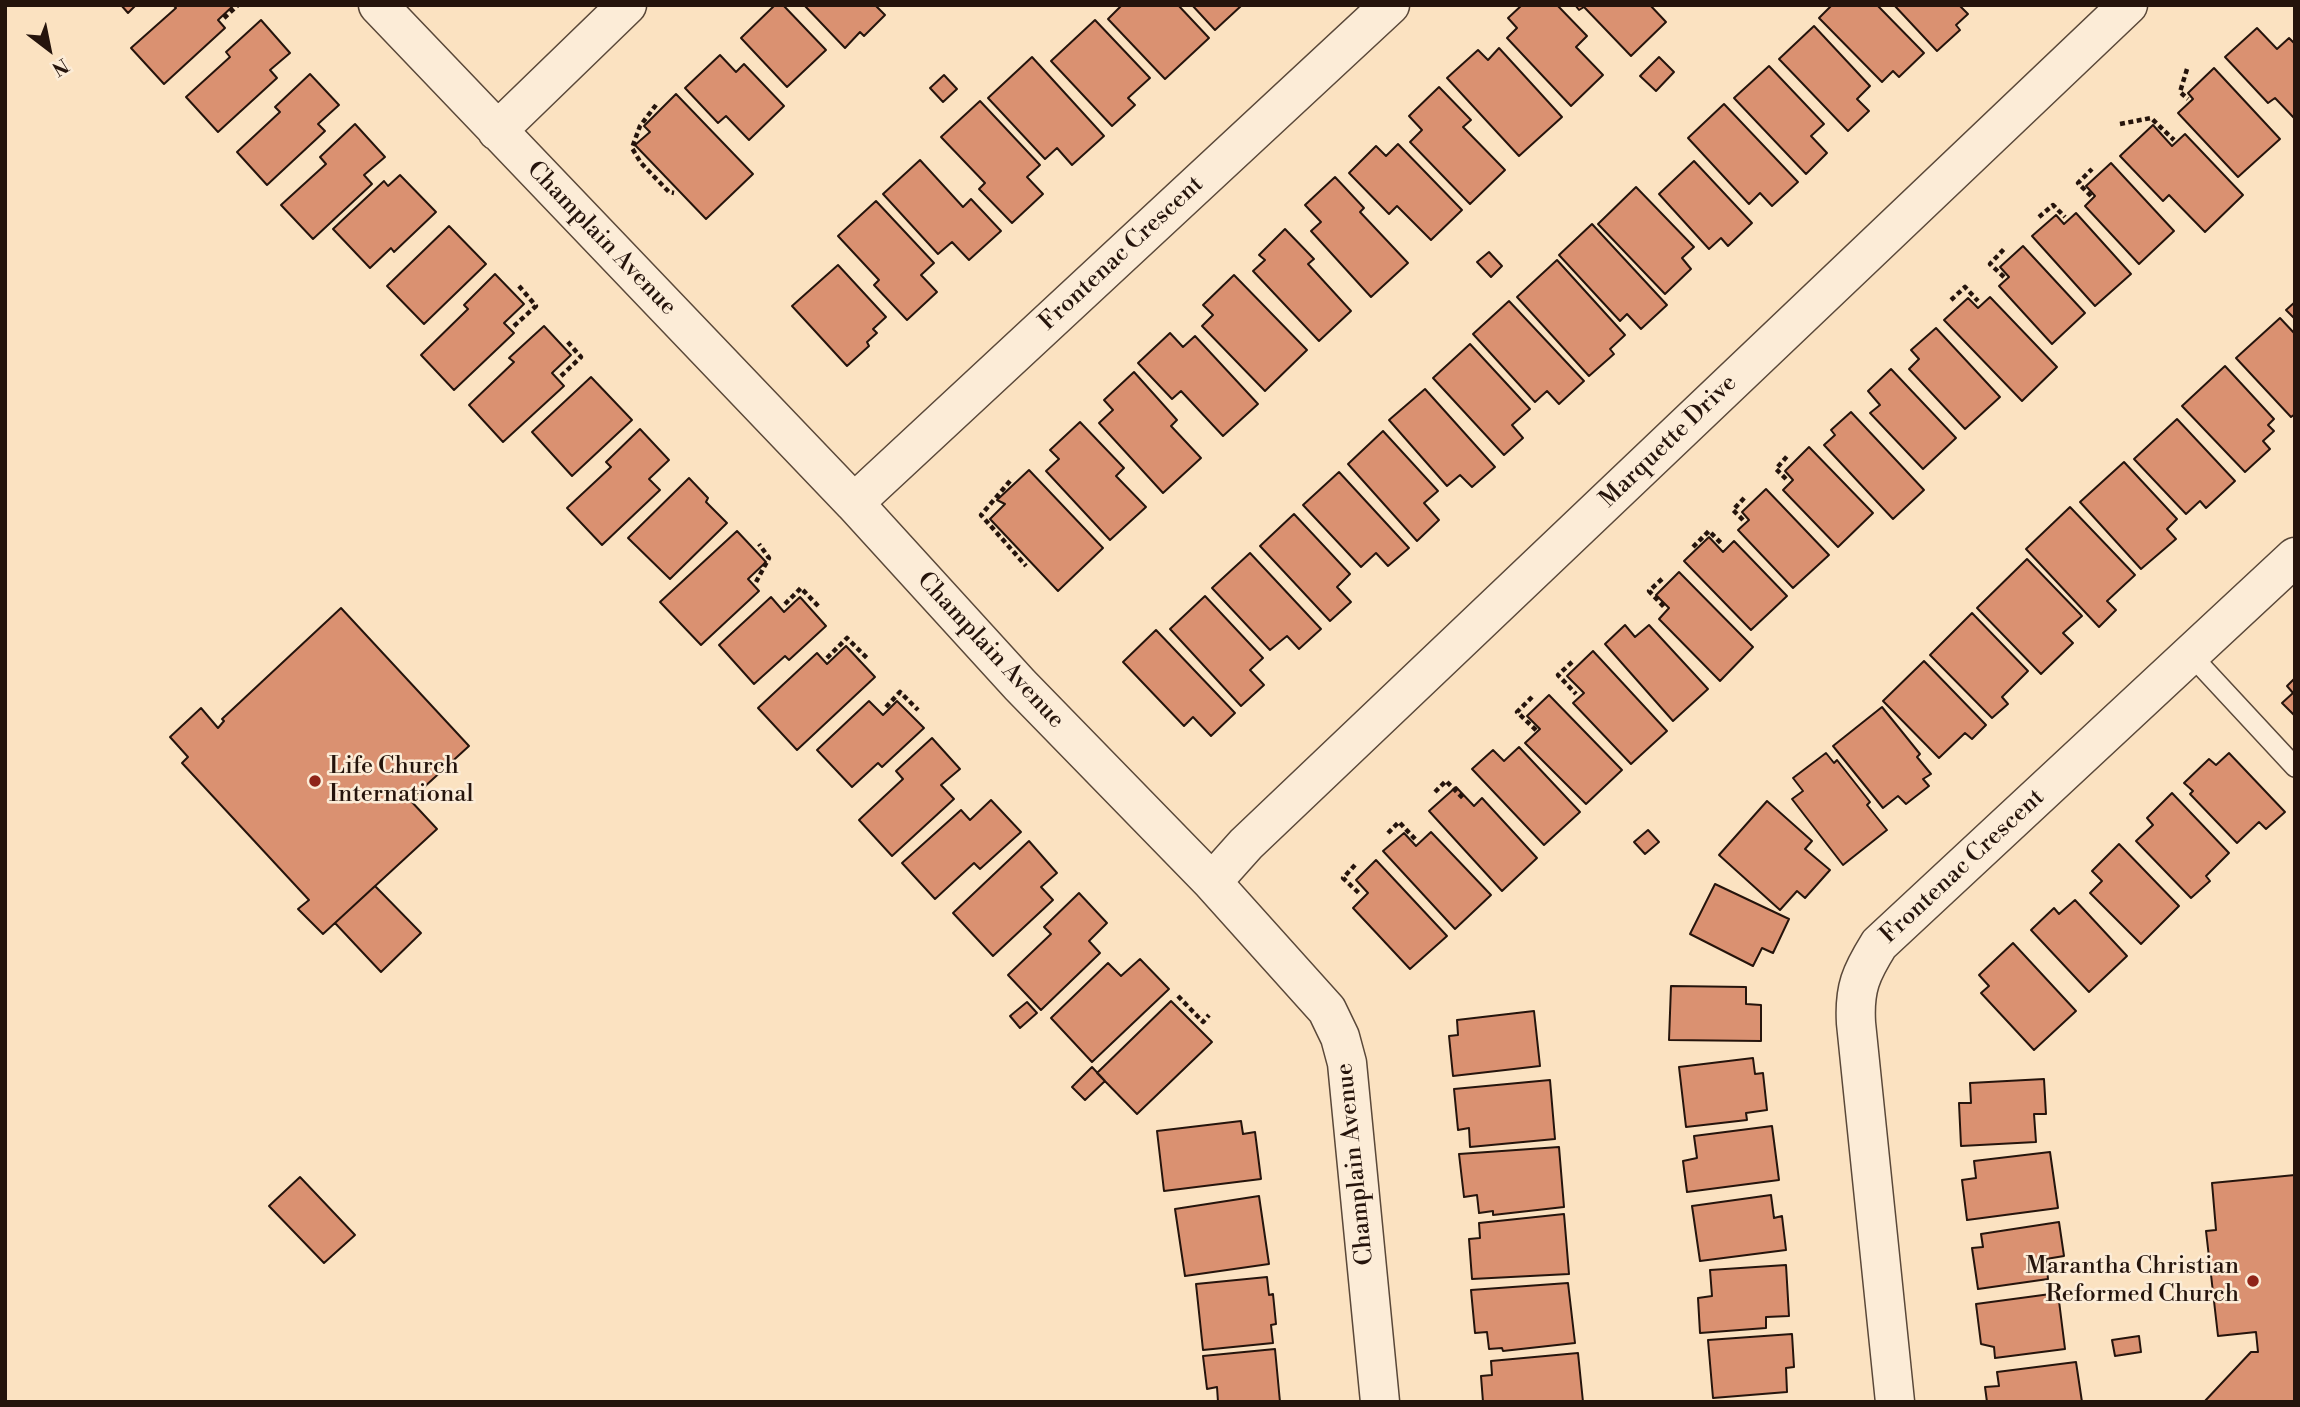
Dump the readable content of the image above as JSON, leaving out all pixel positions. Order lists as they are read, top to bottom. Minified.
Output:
{"streets":{"street":["Champlain Avenue","Frontenac Crescent","Marquette Drive"]},"crossings":[["Champlain Avenue","Frontenac Crescent"],["Champlain Avenue","Marquette Drive"]],"places":["Life Church International","Marantha Christian Reformed Church"],"north":"bottom right"}
